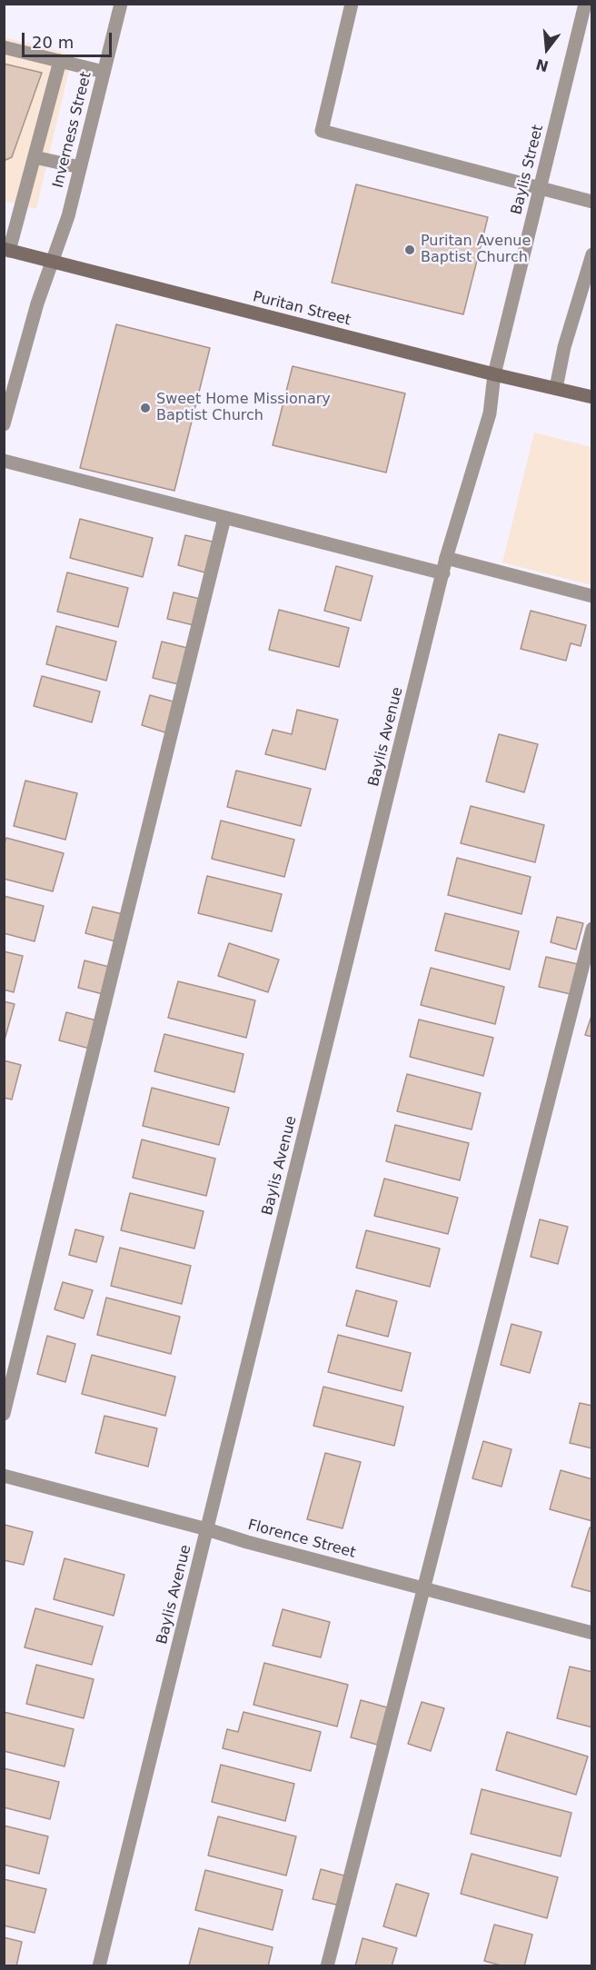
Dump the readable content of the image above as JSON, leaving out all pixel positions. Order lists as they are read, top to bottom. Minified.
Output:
{"streets":{"street":["Inverness Street","Baylis Street","Puritan Street","Baylis Avenue","Florence Street"]},"crossings":[["Inverness Street","Puritan Street"],["Baylis Street","Puritan Street"],["Baylis Street","Baylis Avenue"],["Puritan Street","Baylis Avenue"],["Baylis Avenue","Florence Street"]],"places":["Puritan Avenue Baptist Church","Sweet Home Missionary Baptist Church"],"scale_bar":"20 m","north":"bottom"}
